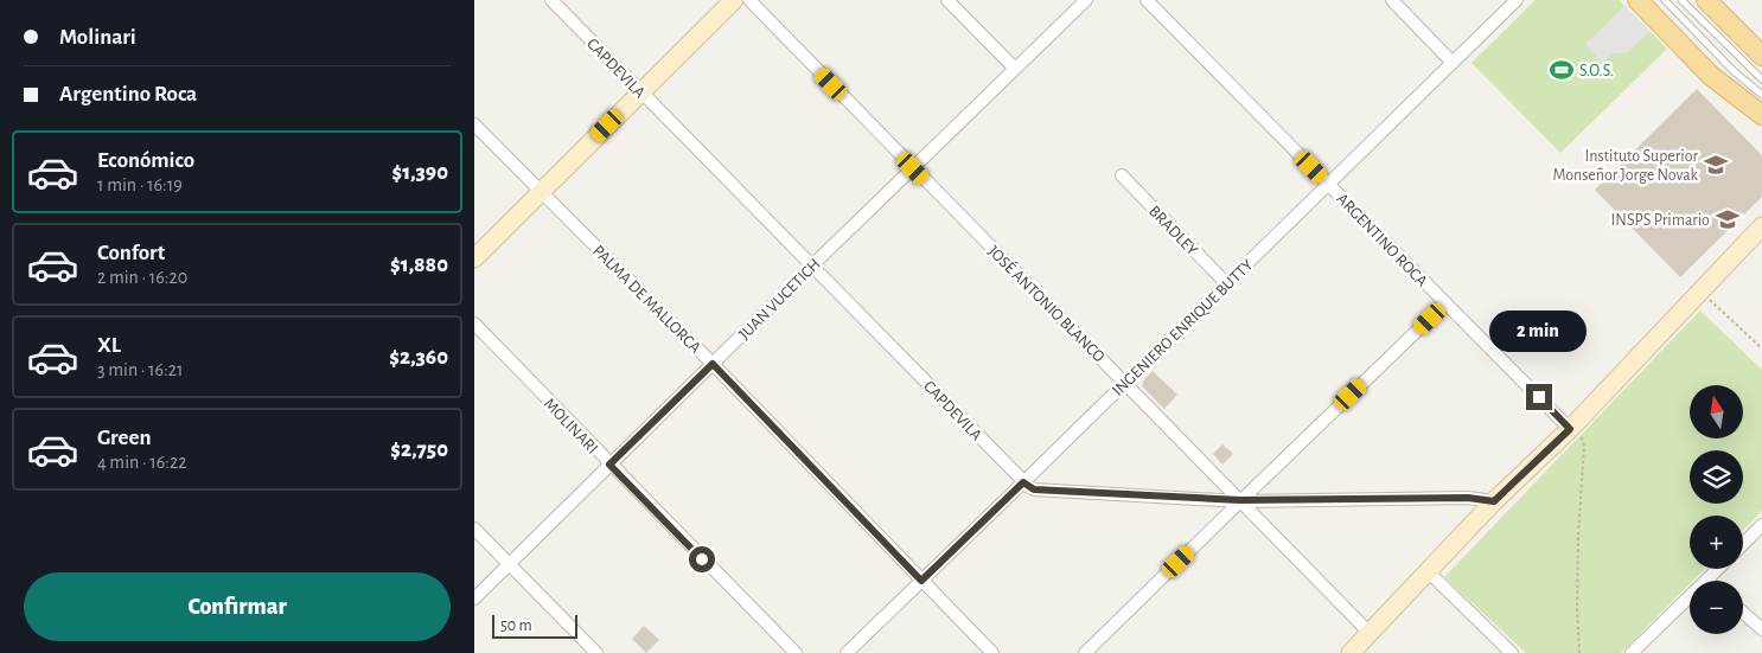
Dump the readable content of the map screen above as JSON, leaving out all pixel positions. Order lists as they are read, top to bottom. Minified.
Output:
{"streets":{"street":["CAPDEVILA","BRADLEY","ARGENTINO ROCA","PALMA DE MALLORCA","JUAN VUCETICH","JOSÉ ANTONIO BLANCO","INGENIERO ENRIQUE BUTTY","MOLINARI"]},"crossings":[["CAPDEVILA","JUAN VUCETICH"],["CAPDEVILA","JOSÉ ANTONIO BLANCO"],["CAPDEVILA","INGENIERO ENRIQUE BUTTY"],["BRADLEY","INGENIERO ENRIQUE BUTTY"],["ARGENTINO ROCA","INGENIERO ENRIQUE BUTTY"],["PALMA DE MALLORCA","JUAN VUCETICH"],["PALMA DE MALLORCA","INGENIERO ENRIQUE BUTTY"],["JUAN VUCETICH","JOSÉ ANTONIO BLANCO"],["JUAN VUCETICH","MOLINARI"],["JOSÉ ANTONIO BLANCO","INGENIERO ENRIQUE BUTTY"]],"places":{"sports":["S.O.S."],"school or university":["Instituto Superior Monseñor Jorge Novak","INSPS Primario"]},"scale_bar":"50 m","north":"top","page":{"banner":["Molinari","Argentino Roca"],"list":[{"name":"Económico","note":"1 min · 16:19","value":"$1,390"},{"name":"Confort","note":"2 min · 16:20","value":"$1,880"},{"name":"XL","note":"3 min · 16:21","value":"$2,360"},{"name":"Green","note":"4 min · 16:22","value":"$2,750"}],"bubble":"2 min","map_buttons":["+","−"],"buttons":"Confirmar","scale":"50 m"}}
